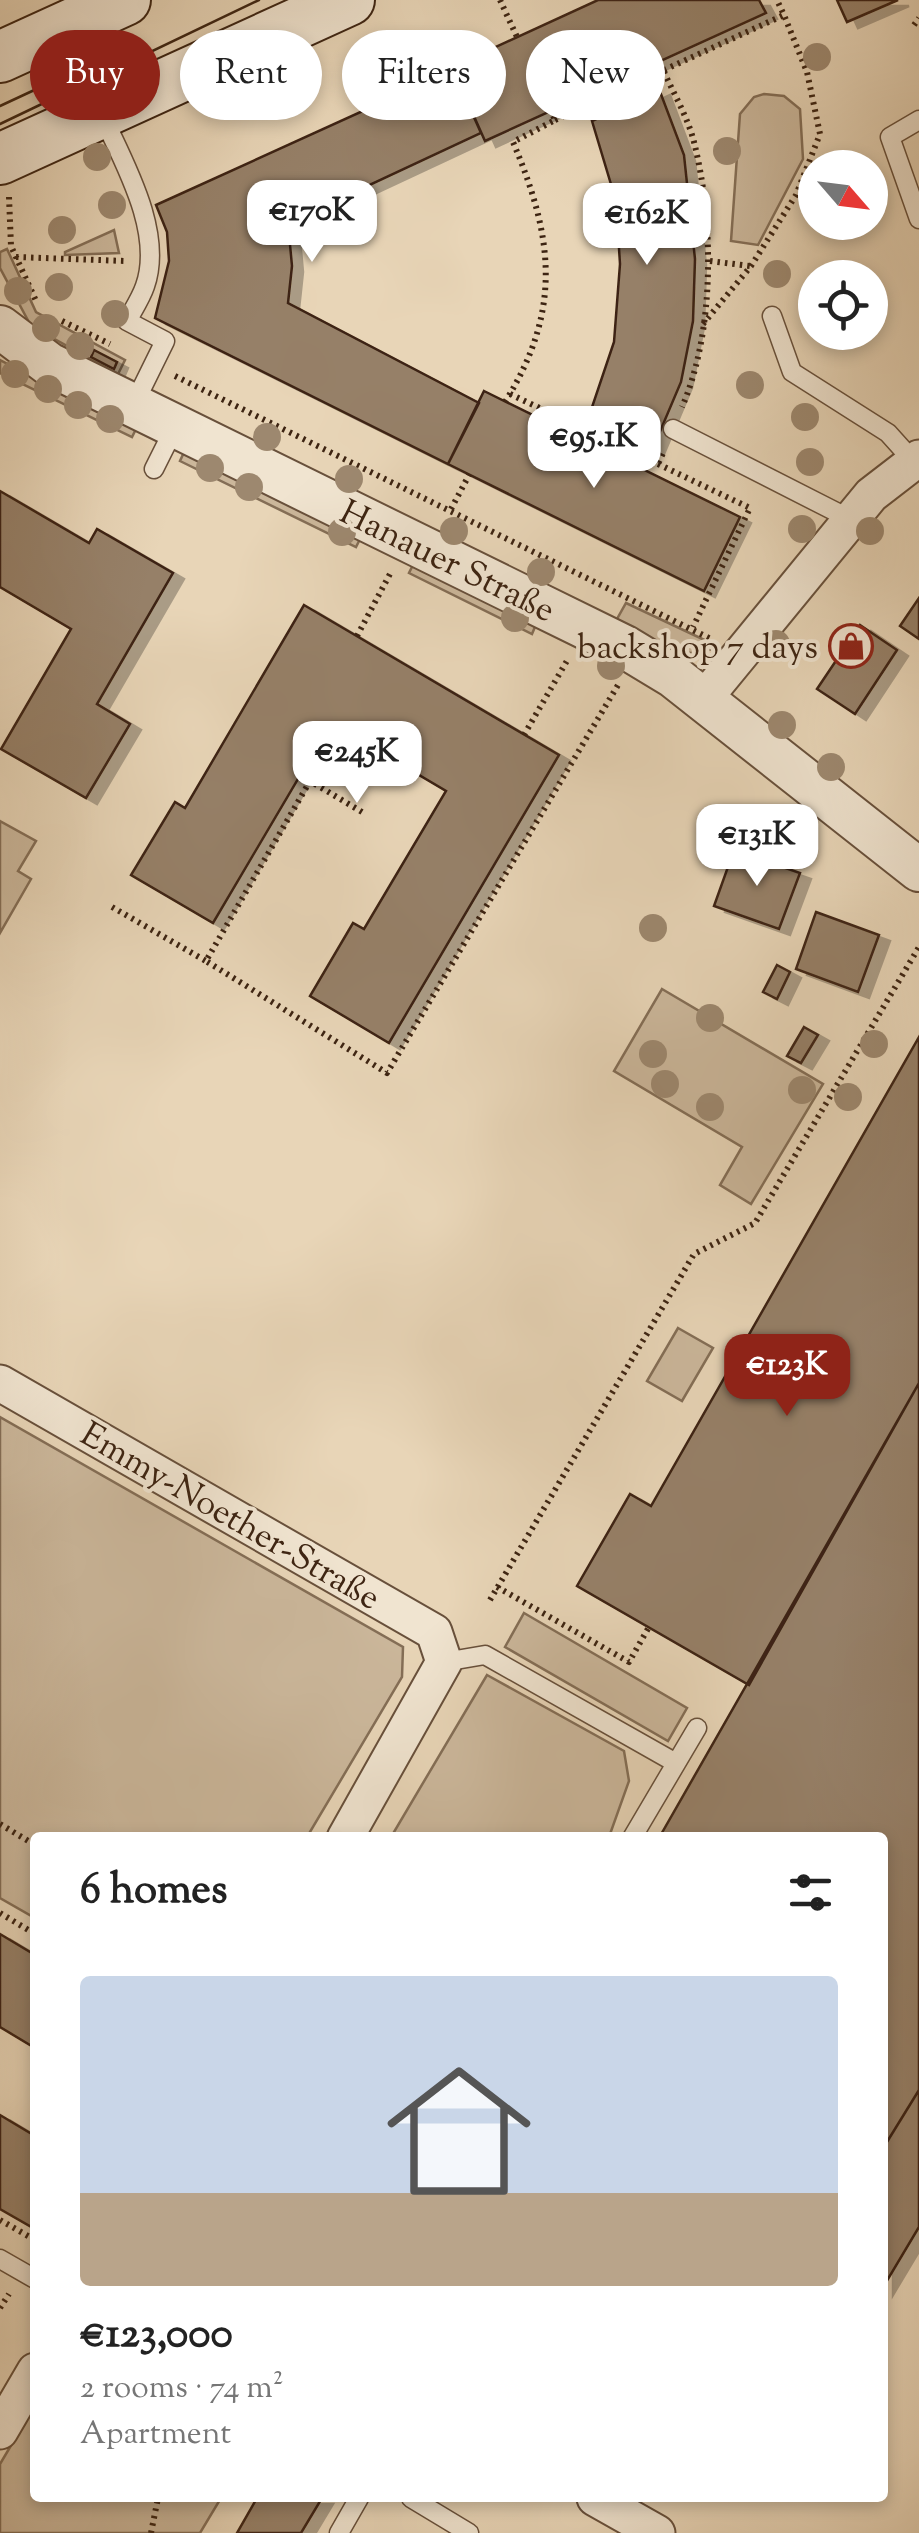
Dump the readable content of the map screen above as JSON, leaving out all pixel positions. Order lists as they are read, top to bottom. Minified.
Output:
{"streets":{"street":["Hanauer Straße","Emmy-Noether-Straße"]},"places":{"shop":["backshop 7 days"]},"north":"bottom right","page":{"chip":["Buy","Rent","Filters","New"],"price":["€170K","€162K","€95.1K","€245K","€131K","€123K"],"heading":"6 homes","list":[{"name":"€123,000","note":"2 rooms · 74 m² · Apartment"}]}}
